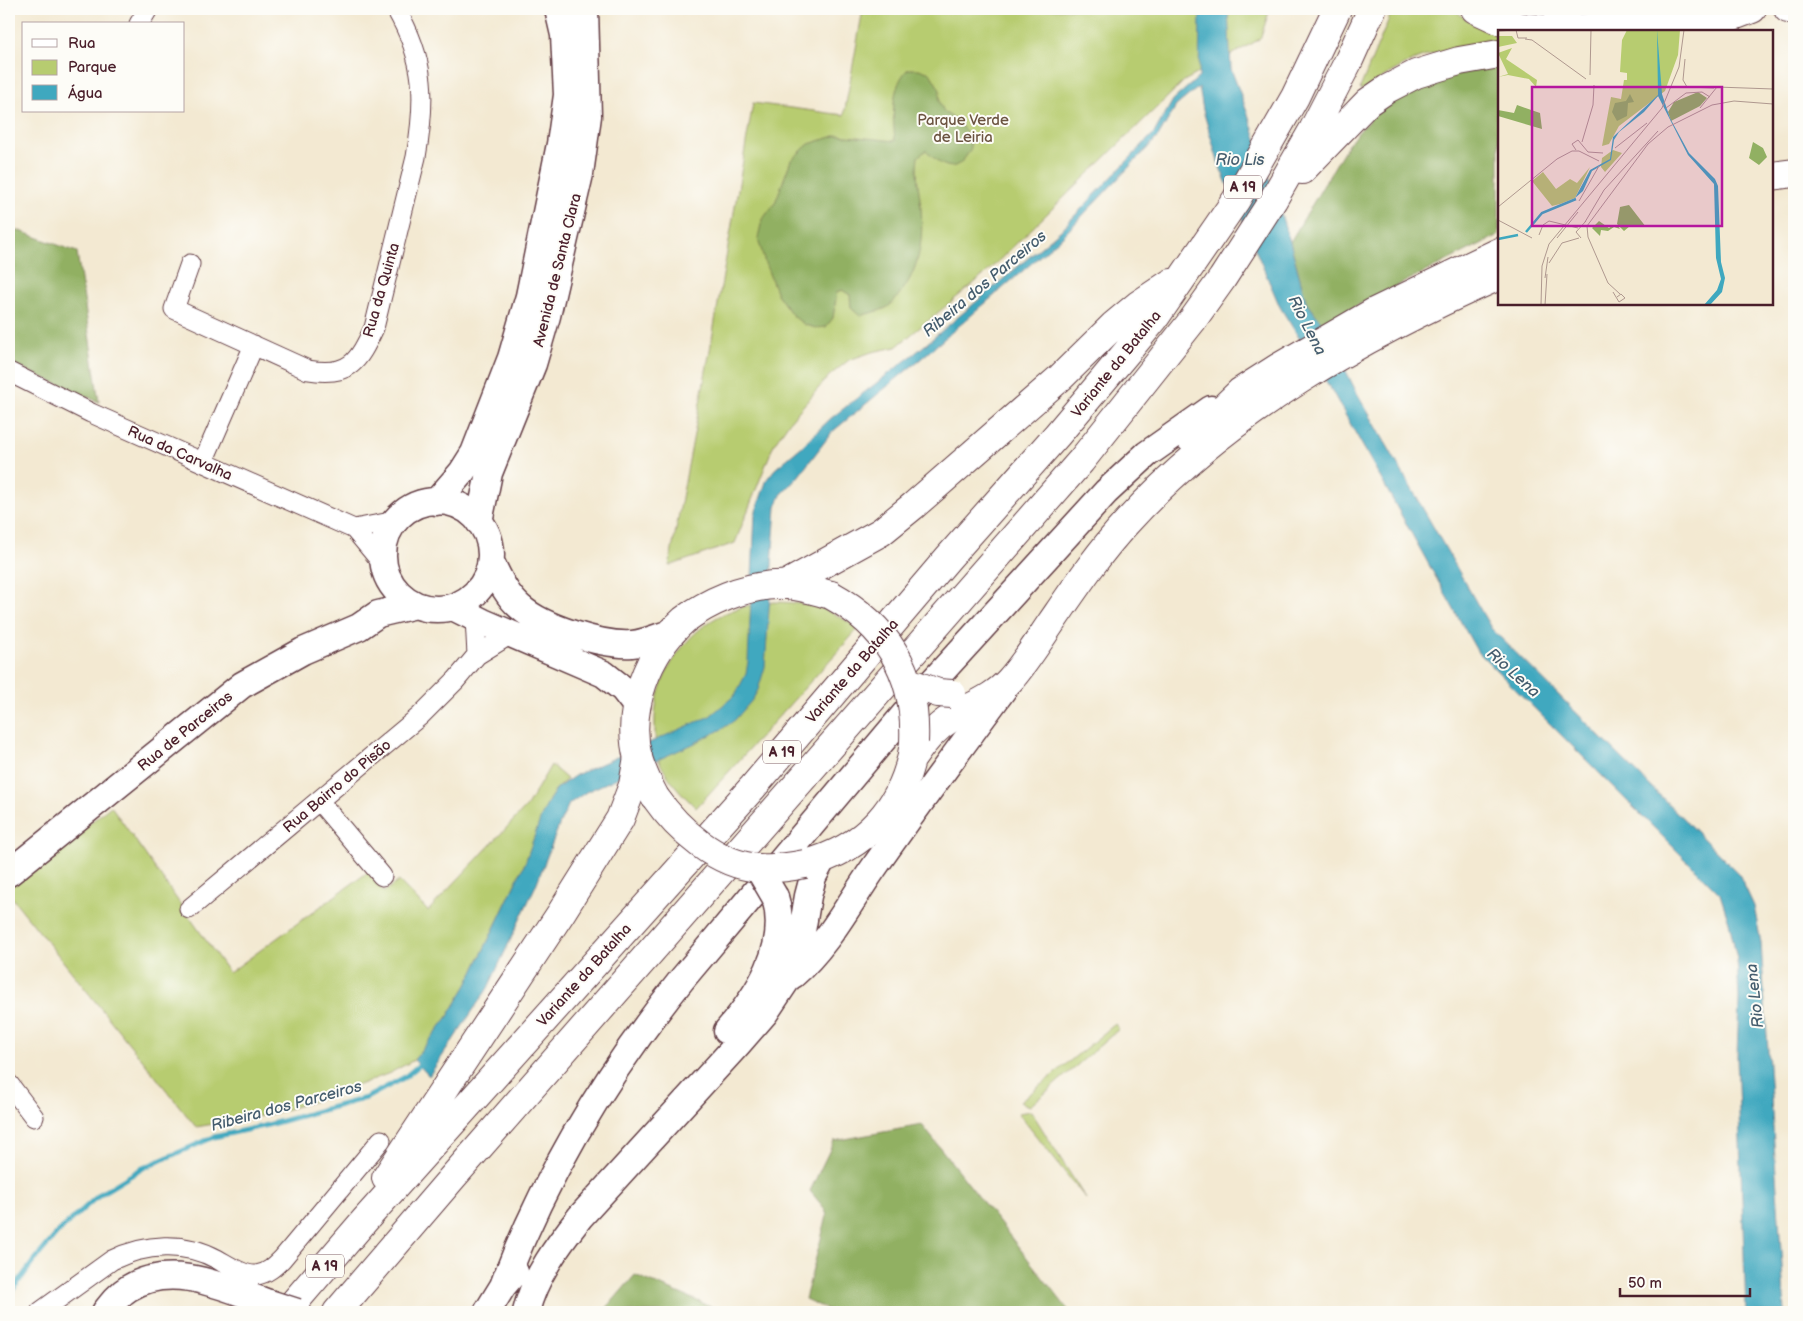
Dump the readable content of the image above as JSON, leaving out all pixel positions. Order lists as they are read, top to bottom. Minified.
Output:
{"streets":{"main road":["A 19","Avenida de Santa Clara","Variante da Batalha","Rua de Parceiros"],"street":["Rua da Quinta","Rua da Carvalha","Rua Bairro do Pisão"]},"crossings":[["Avenida de Santa Clara","Rua da Carvalha"],["Avenida de Santa Clara","Rua de Parceiros"],["Rua da Carvalha","Rua de Parceiros"]],"water":["Rio Lis","Ribeira dos Parceiros","Rio Lena"],"parks":["Parque Verde de Leiria"],"legend":["Rua","Parque","Água"],"scale_bar":"50 m"}
